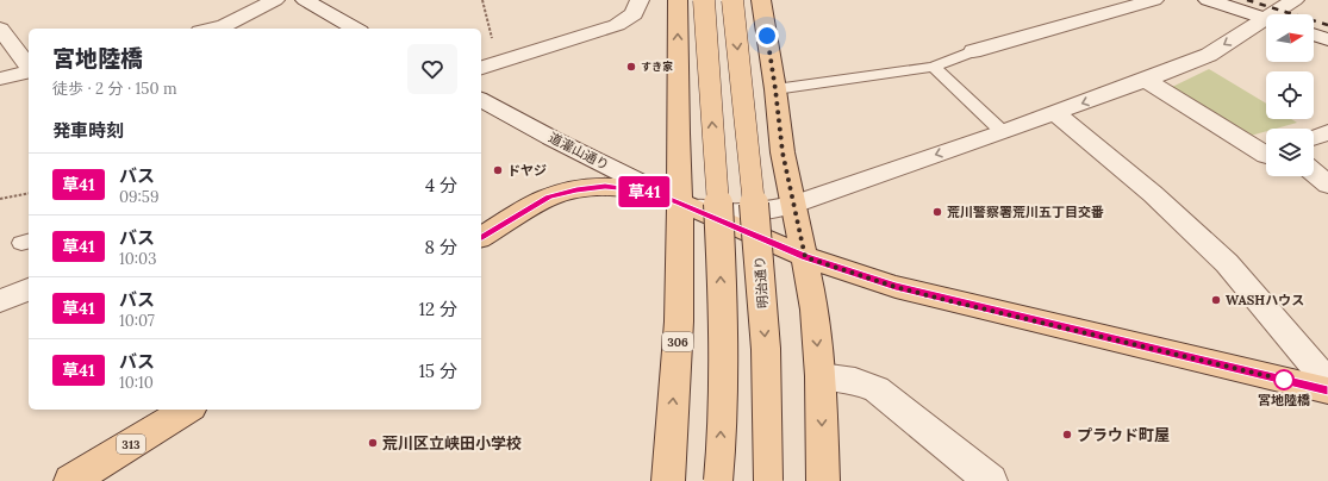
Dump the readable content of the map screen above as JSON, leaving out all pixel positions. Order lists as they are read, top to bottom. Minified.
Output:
{"streets":{"main road":["明治通り","306","313"],"street":["道灌山通り"]},"crossings":[["道灌山通り","306"]],"places":["すき家","ドヤジ","荒川警察署荒川五丁目交番","WASHハウス","宮地陸橋","プラウド町屋","荒川区立峡田小学校"],"lines":["bus line 草41"],"north":"right","page":{"on_map":"草41","heading":[["宮地陸橋","徒歩 · 2 分 · 150 m"],"発車時刻"],"list":[{"mark":"草41","name":"バス","note":"09:59","value":"4 分"},{"mark":"草41","name":"バス","note":"10:03","value":"8 分"},{"mark":"草41","name":"バス","note":"10:07","value":"12 分"},{"mark":"草41","name":"バス","note":"10:10","value":"15 分"}]}}
